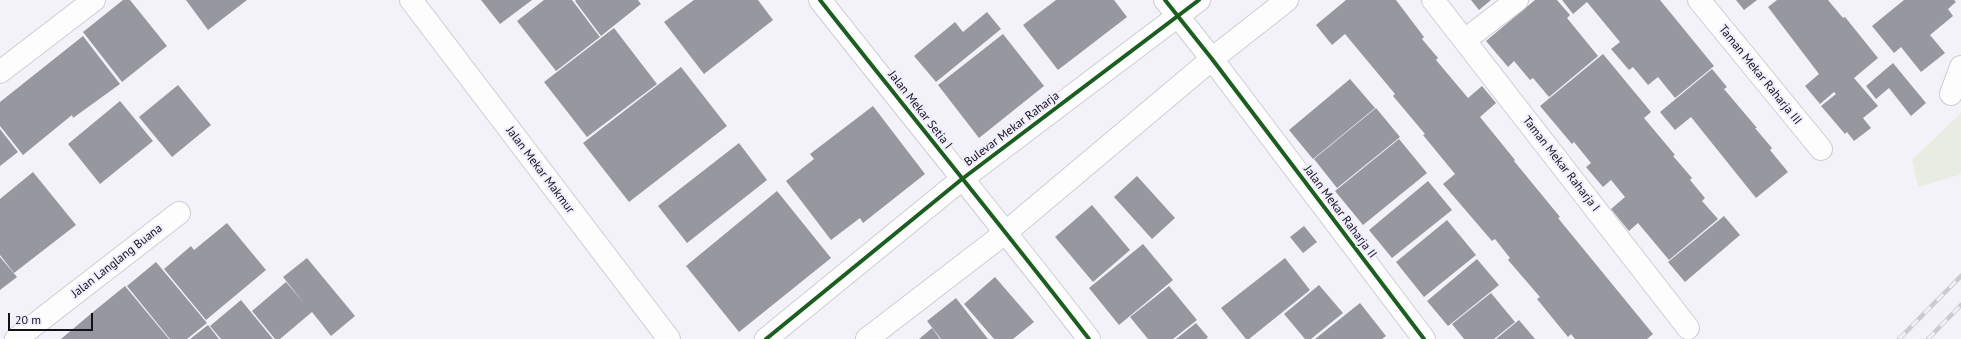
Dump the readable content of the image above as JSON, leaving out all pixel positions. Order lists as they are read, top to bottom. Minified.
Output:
{"streets":{"street":["Taman Mekar Raharja III","Jalan Mekar Setia I","Bulevar Mekar Raharja","Taman Mekar Raharja I","Jalan Mekar Makmur","Jalan Mekar Raharja II","Jalan Langlang Buana"]},"crossings":[["Jalan Mekar Setia I","Bulevar Mekar Raharja"],["Bulevar Mekar Raharja","Jalan Mekar Raharja II"]],"scale_bar":"20 m"}
